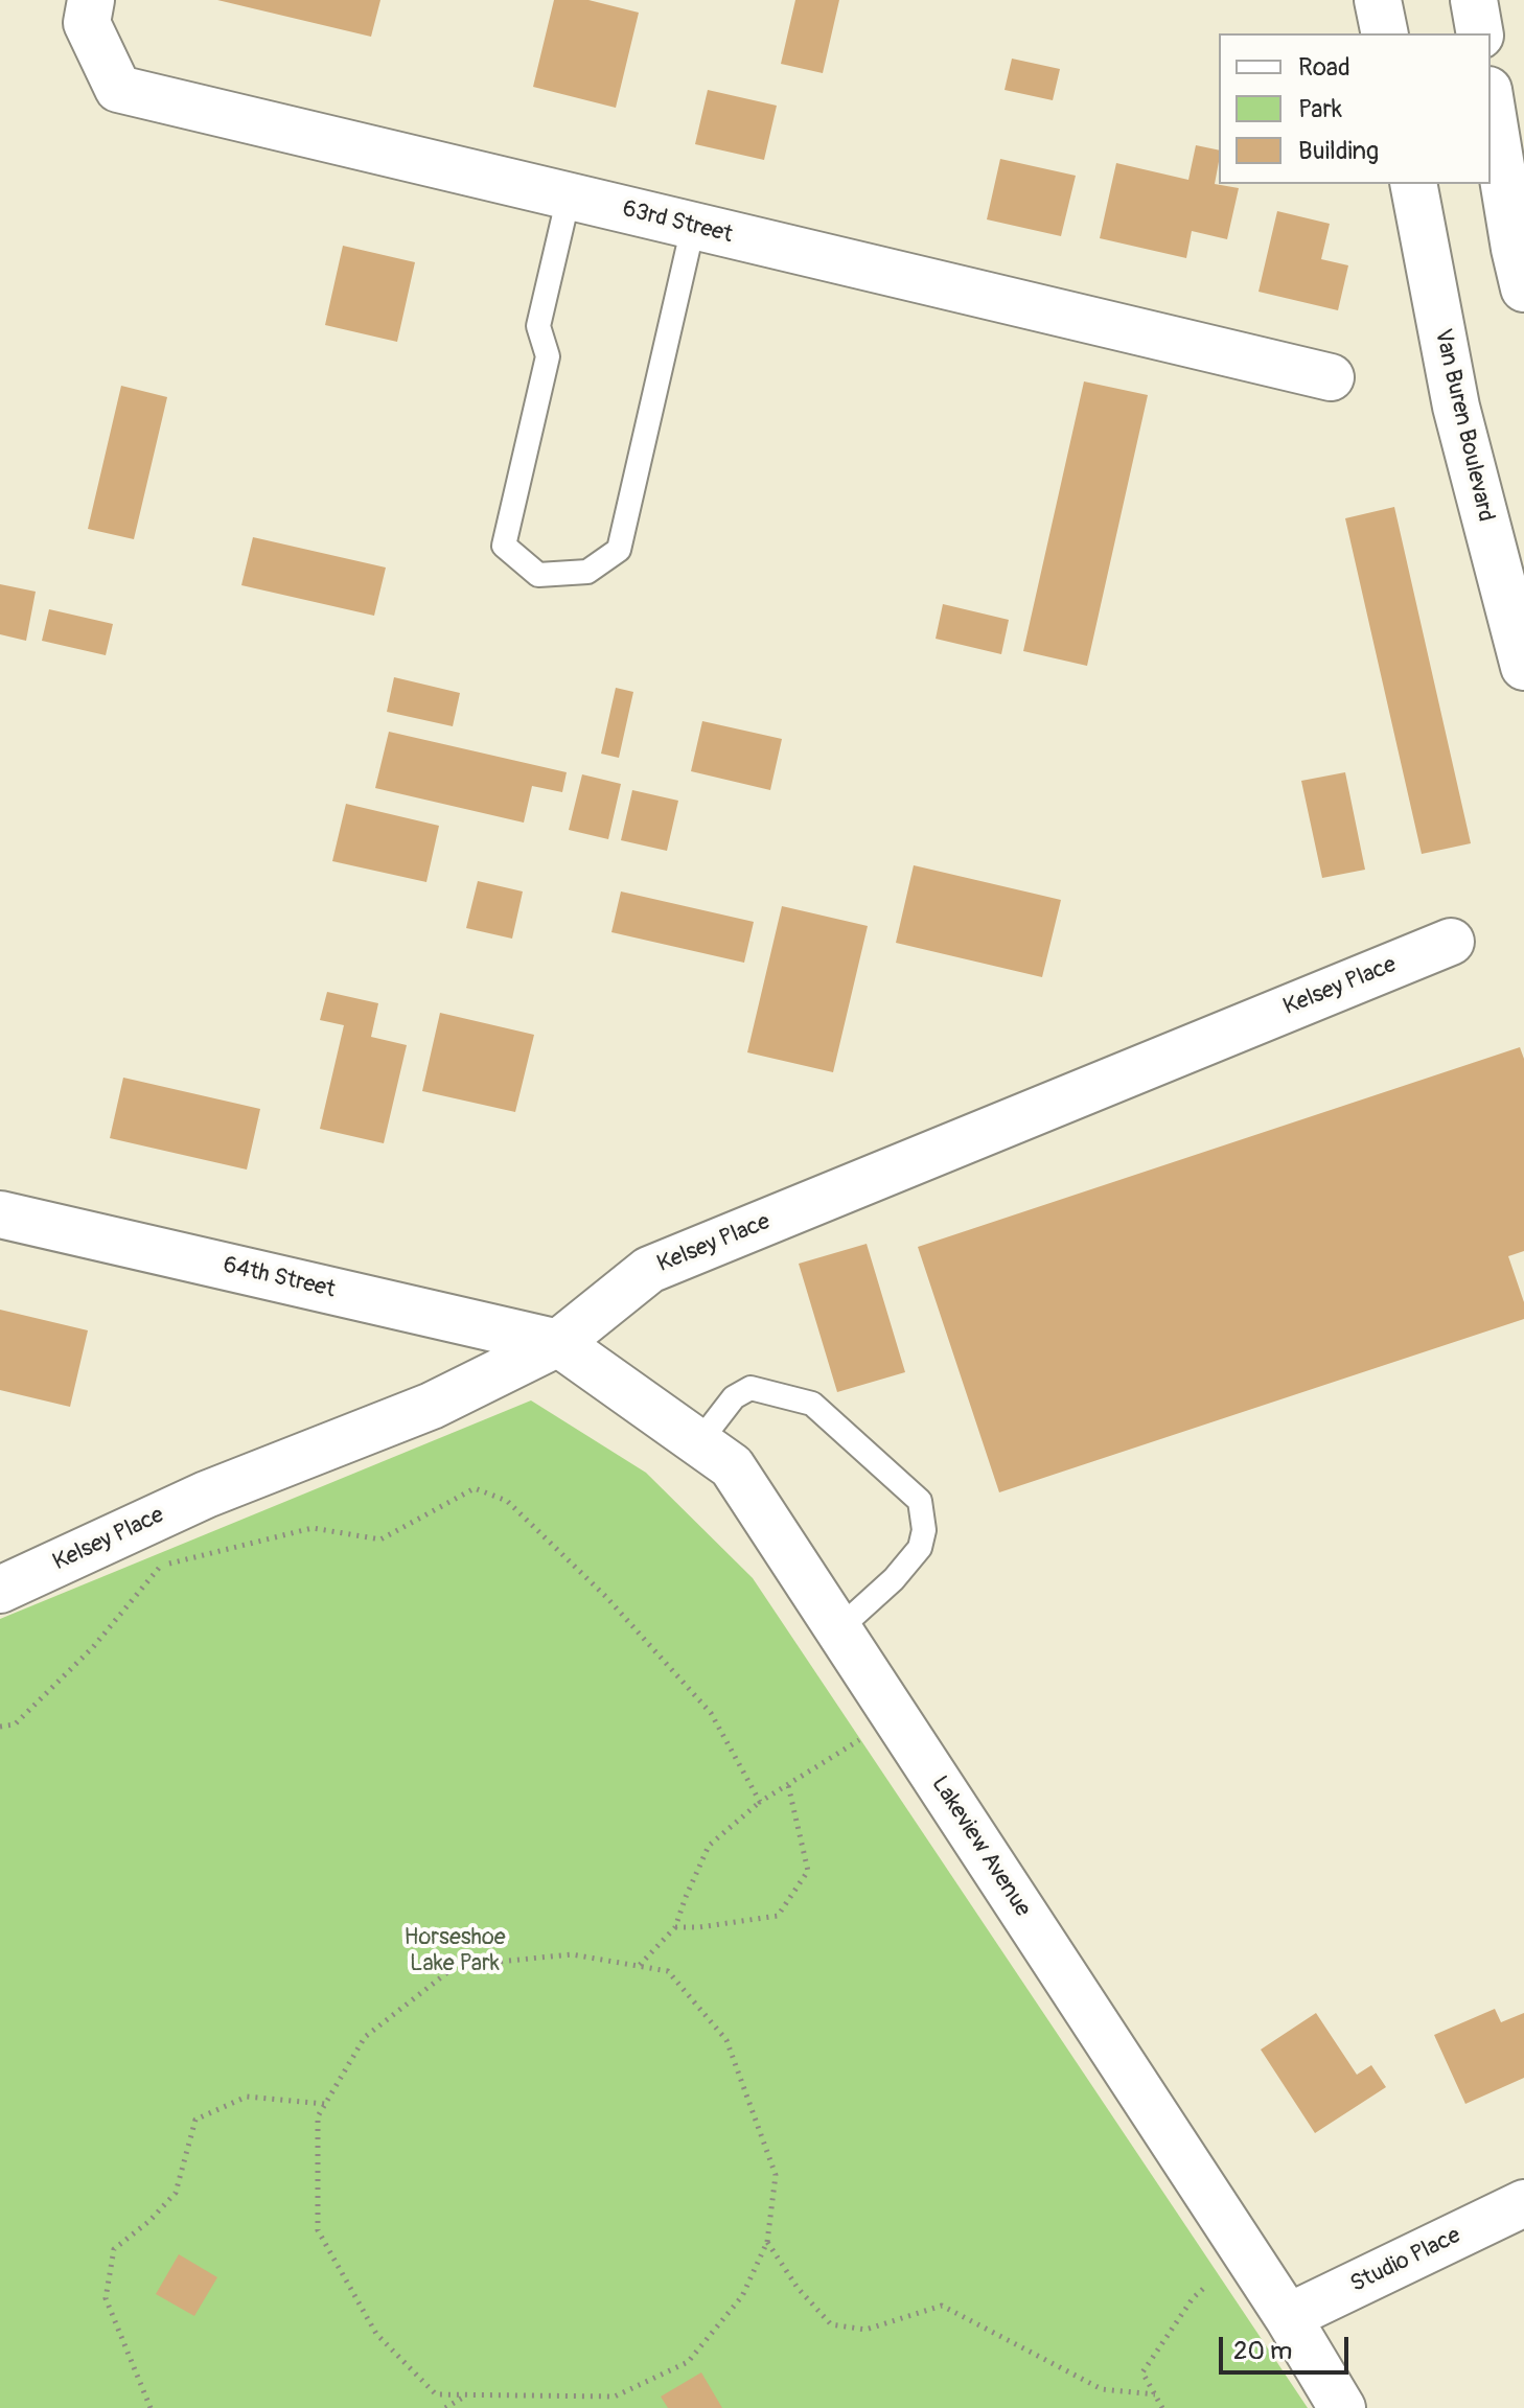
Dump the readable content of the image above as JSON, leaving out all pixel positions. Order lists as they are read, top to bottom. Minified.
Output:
{"streets":{"street":["63rd Street","Van Buren Boulevard","Kelsey Place","64th Street","Lakeview Avenue","Studio Place"]},"crossings":[["Kelsey Place","64th Street"],["Kelsey Place","Lakeview Avenue"],["64th Street","Lakeview Avenue"],["Lakeview Avenue","Studio Place"]],"parks":["Horseshoe Lake Park"],"legend":["Road","Park","Building"],"scale_bar":"20 m"}
